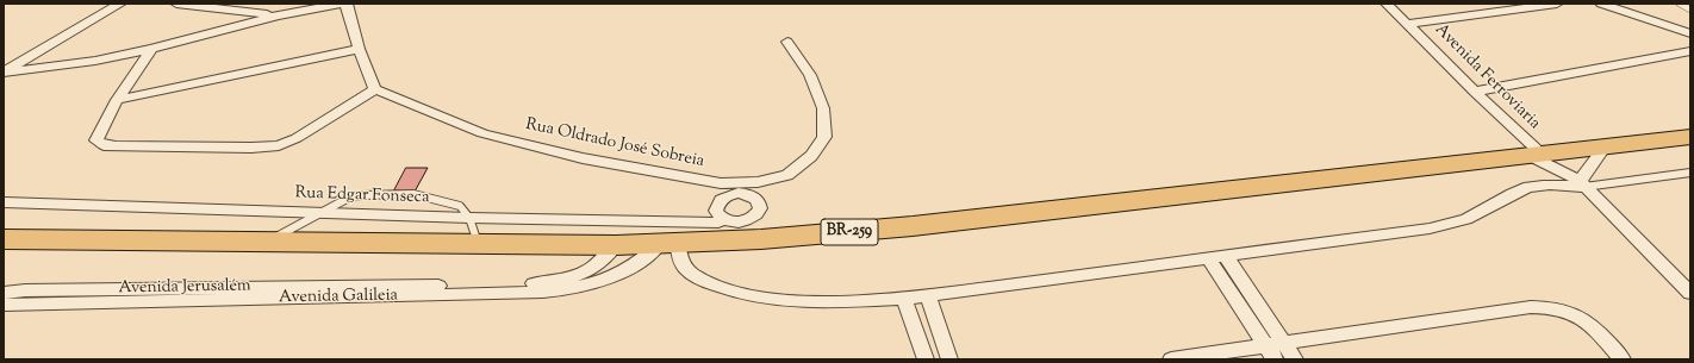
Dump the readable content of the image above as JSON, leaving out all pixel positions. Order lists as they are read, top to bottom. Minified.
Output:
{"streets":{"highway":["BR-259"],"street":["Avenida Ferroviaria","Rua Oldrado José Sobreia","Rua Edgar Fonseca","Avenida Jerusalém","Avenida Galileia"]},"crossings":[["Avenida Ferroviaria","BR-259"],["Rua Edgar Fonseca","BR-259"],["BR-259","Avenida Jerusalém"],["BR-259","Avenida Galileia"]]}
